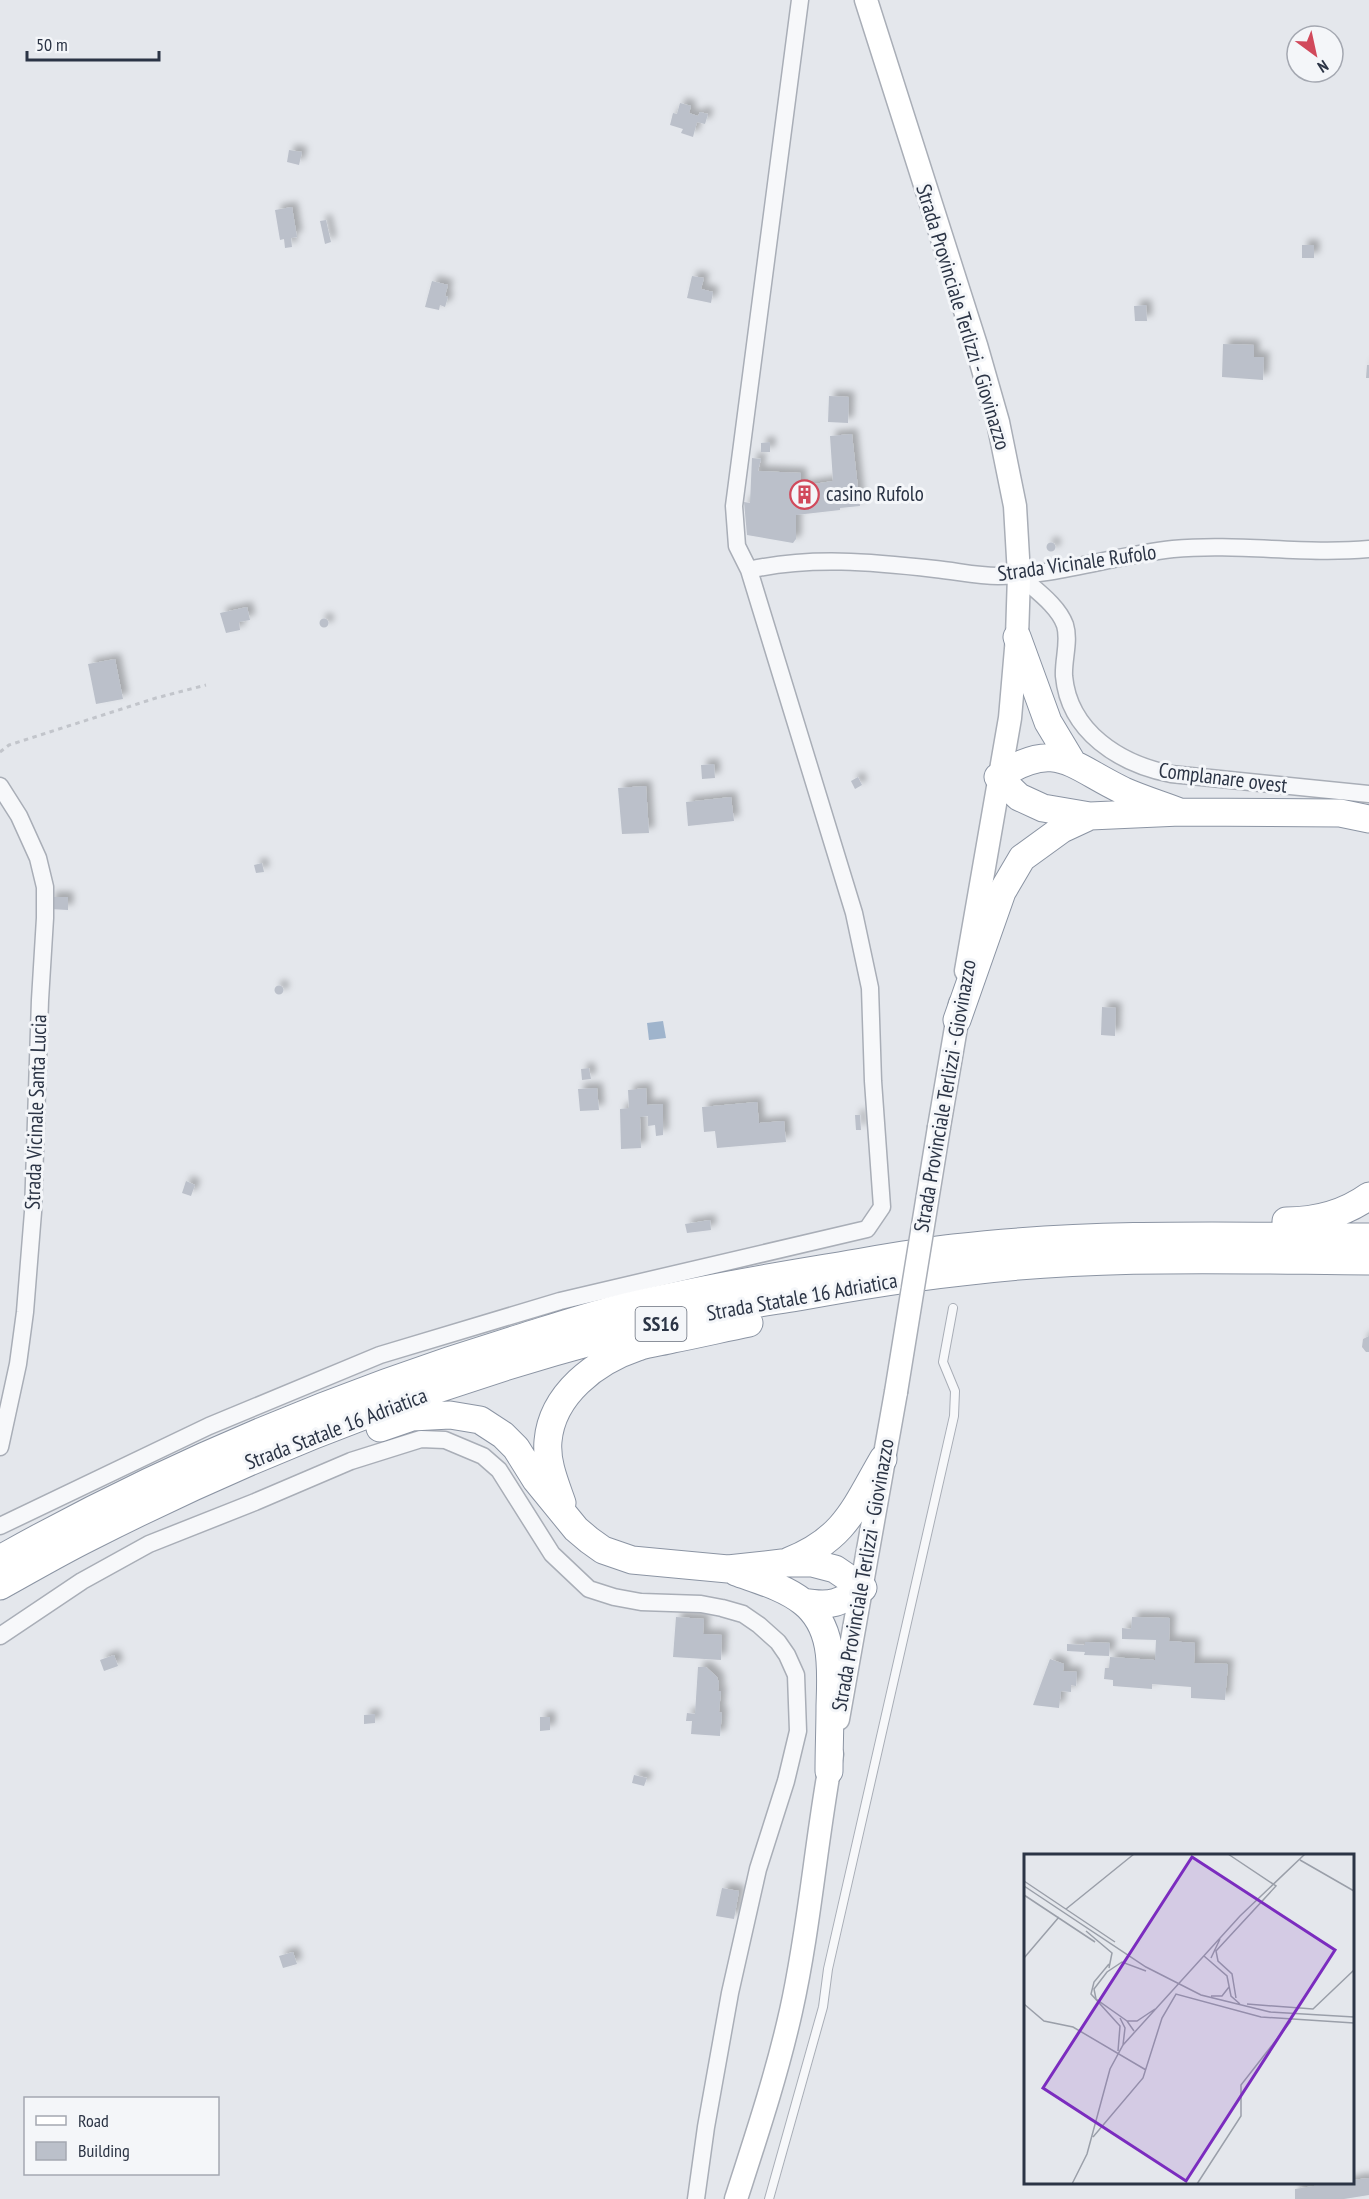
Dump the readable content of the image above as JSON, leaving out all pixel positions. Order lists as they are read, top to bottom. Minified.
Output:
{"streets":{"highway":["Strada Statale 16 Adriatica","SS16"],"main road":["Strada Provinciale Terlizzi - Giovinazzo"],"street":["Strada Vicinale Rufolo","Complanare ovest","Strada Vicinale Santa Lucia"]},"crossings":[["Strada Provinciale Terlizzi - Giovinazzo","Strada Vicinale Rufolo"],["Strada Provinciale Terlizzi - Giovinazzo","Complanare ovest"],["Strada Vicinale Rufolo","Complanare ovest"]],"places":{"building":["casino Rufolo"]},"legend":["Road","Building"],"scale_bar":"50 m","north":"bottom right"}
